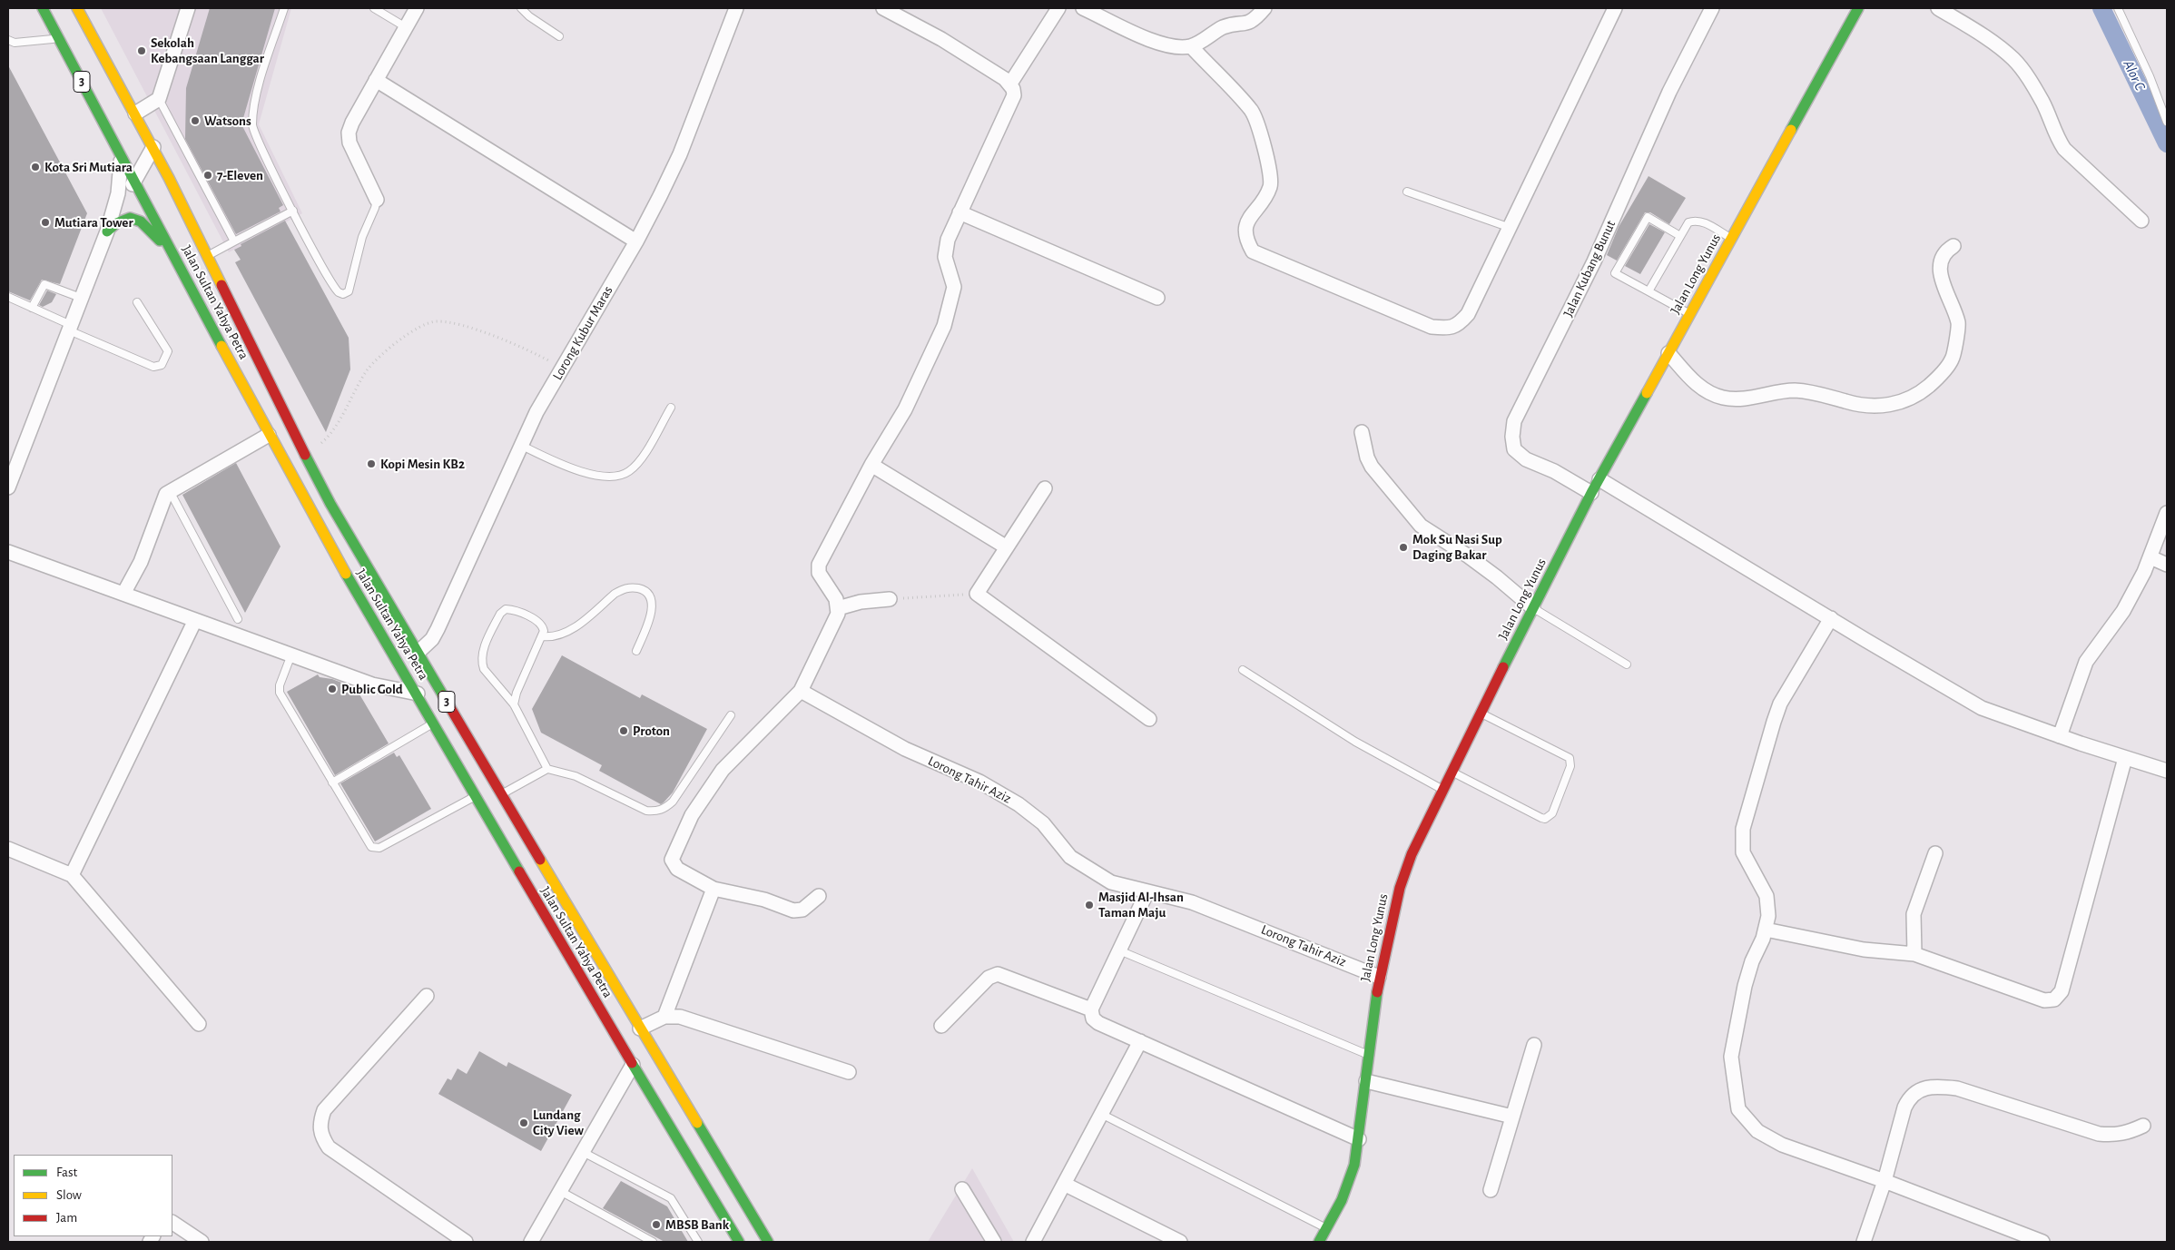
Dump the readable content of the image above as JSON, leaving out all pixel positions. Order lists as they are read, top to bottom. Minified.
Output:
{"streets":{"main road":["3","Jalan Long Yunus","Jalan Sultan Yahya Petra"],"street":["Jalan Kubang Bunut","Lorong Kubur Maras","Lorong Tahir Aziz"]},"crossings":[["Jalan Kubang Bunut","Jalan Long Yunus"],["Jalan Long Yunus","Lorong Tahir Aziz"],["Jalan Sultan Yahya Petra","Lorong Kubur Maras"]],"water":["Alor C"],"places":["Sekolah Kebangsaan Langgar","Watsons","Kota Sri Mutiara","7-Eleven","Mutiara Tower","Kopi Mesin KB2","Mok Su Nasi Sup Daging Bakar","Public Gold","Proton","Masjid Al-Ihsan Taman Maju","Lundang City View","MBSB Bank"],"legend":["Fast","Slow","Jam"]}
